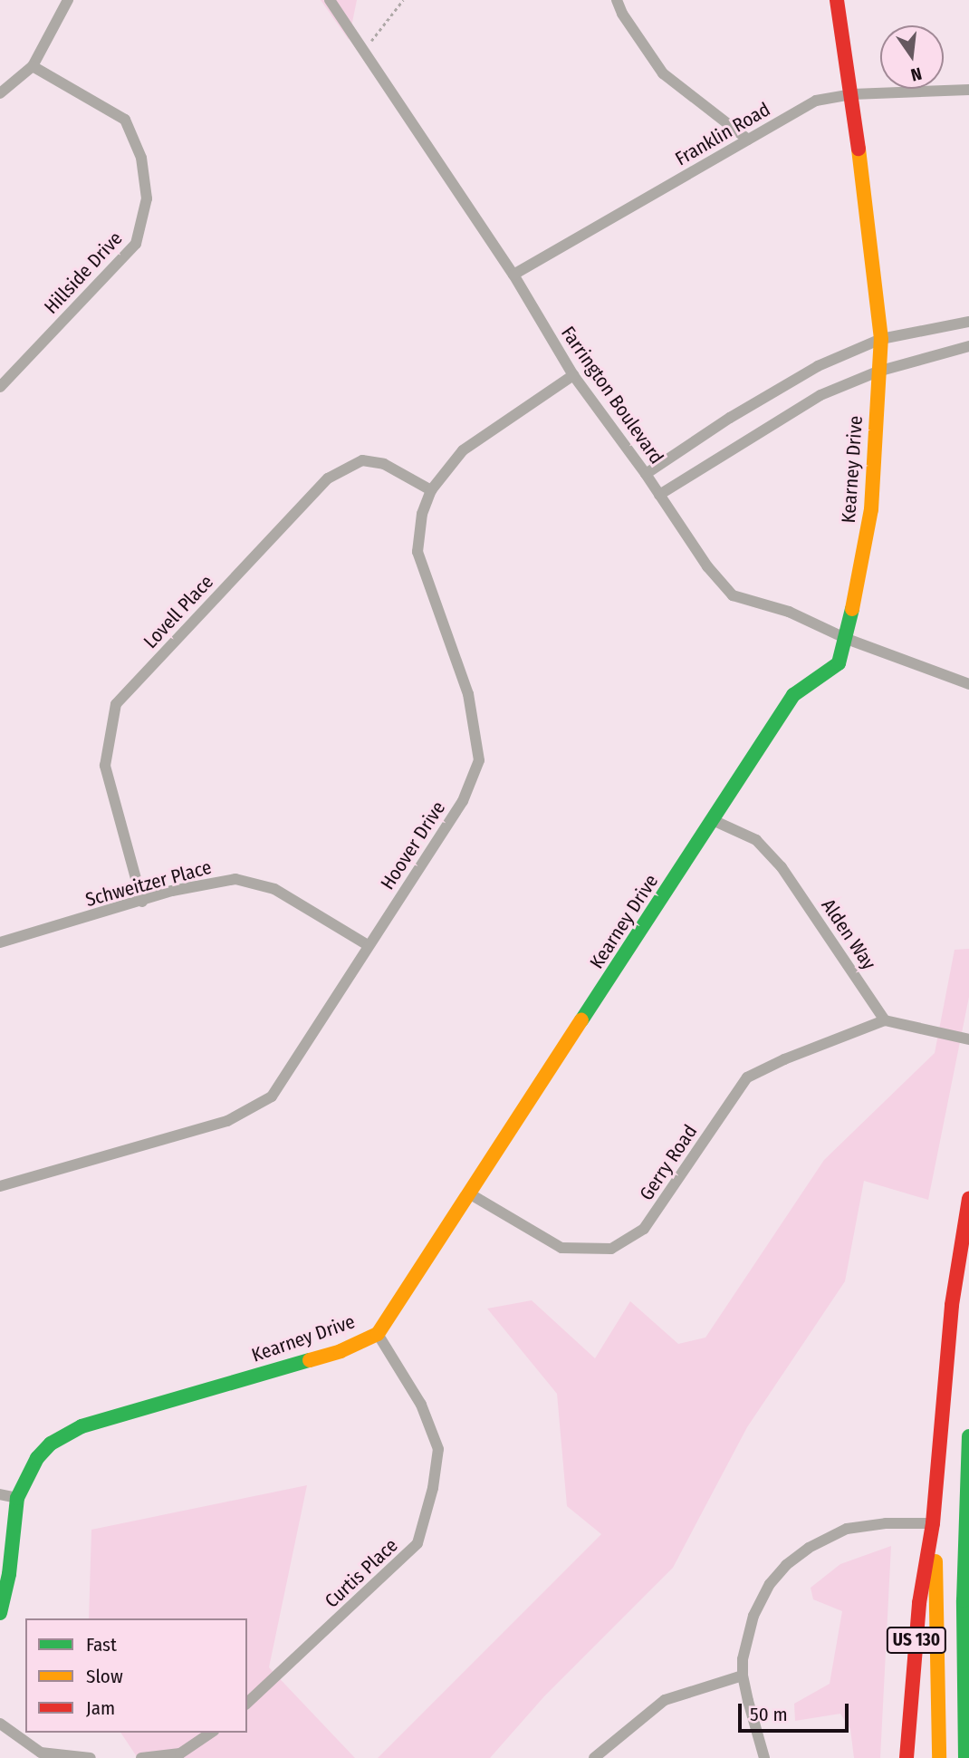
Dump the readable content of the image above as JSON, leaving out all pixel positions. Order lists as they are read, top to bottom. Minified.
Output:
{"streets":{"main road":["Kearney Drive","US 130"],"street":["Franklin Road","Hillside Drive","Farrington Boulevard","Lovell Place","Hoover Drive","Schweitzer Place","Alden Way","Gerry Road","Curtis Place"]},"crossings":[["Franklin Road","Farrington Boulevard"],["Franklin Road","Kearney Drive"],["Farrington Boulevard","Kearney Drive"],["Farrington Boulevard","Hoover Drive"],["Kearney Drive","Alden Way"],["Kearney Drive","Gerry Road"],["Kearney Drive","Curtis Place"],["Lovell Place","Hoover Drive"],["Lovell Place","Schweitzer Place"],["Hoover Drive","Schweitzer Place"],["Alden Way","Gerry Road"]],"legend":["Fast","Slow","Jam"],"scale_bar":"50 m","north":"bottom"}
